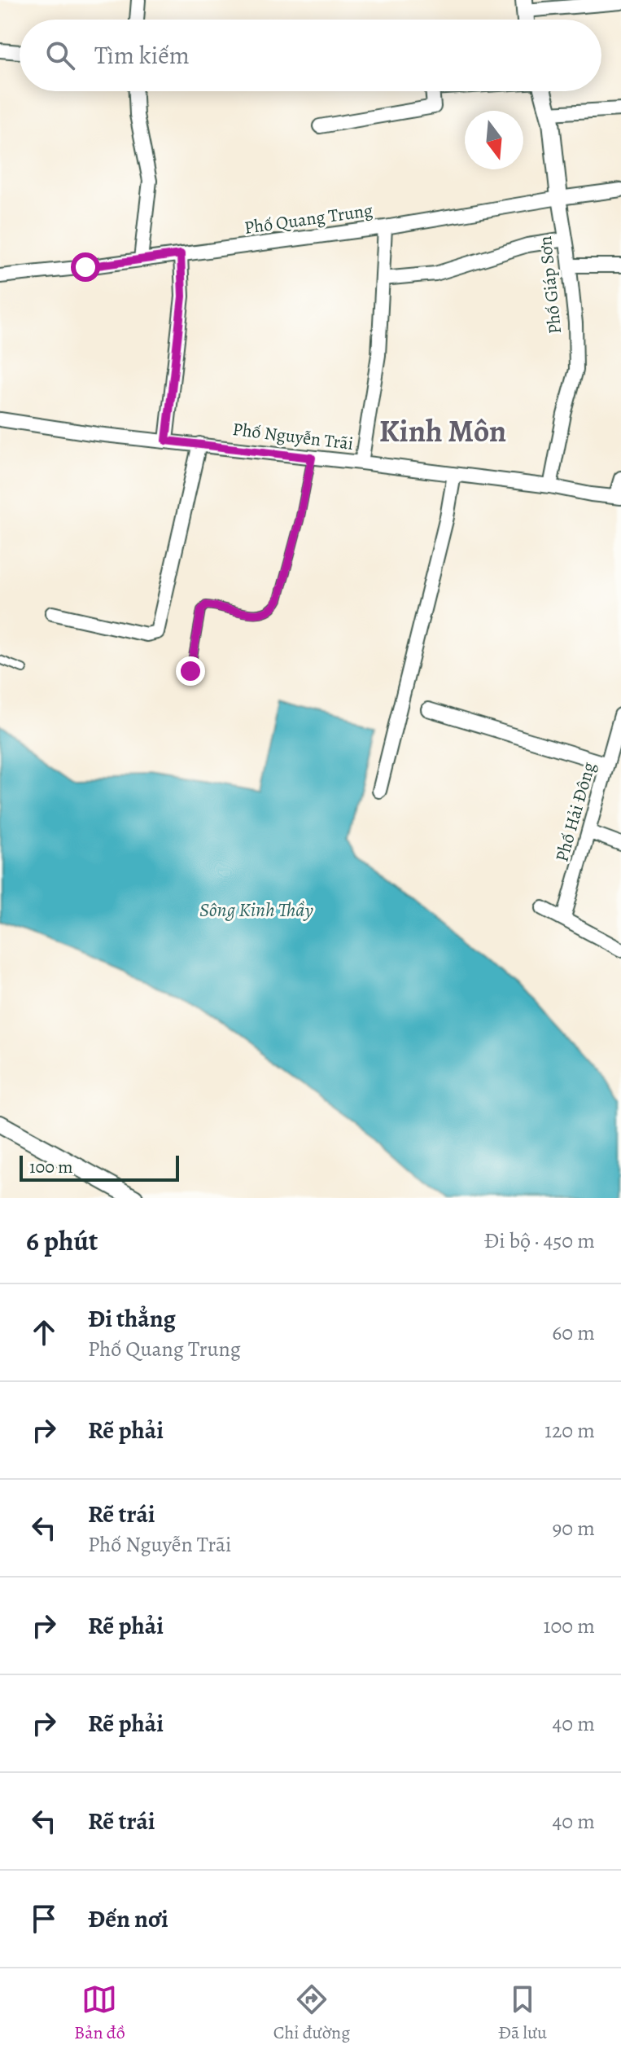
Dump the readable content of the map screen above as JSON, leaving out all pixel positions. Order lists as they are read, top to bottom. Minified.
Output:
{"streets":{"street":["Phố Quang Trung","Phố Giáp Sơn","Phố Nguyễn Trãi","Phố Hải Đông"]},"crossings":[["Phố Quang Trung","Phố Giáp Sơn"],["Phố Giáp Sơn","Phố Nguyễn Trãi"]],"districts":["Kinh Môn"],"water":["Sông Kinh Thầy"],"scale_bar":"100 m","north":"bottom","page":{"search":"Tìm kiếm","scale":"100 m","heading":["6 phút","Đi bộ · 450 m"],"list":[["Đi thẳng","Phố Quang Trung","60 m"],["Rẽ phải","120 m"],["Rẽ trái","Phố Nguyễn Trãi","90 m"],["Rẽ phải","100 m"],["Rẽ phải","40 m"],["Rẽ trái","40 m"],"Đến nơi"],"nav":["Bản đồ","Chỉ đường","Đã lưu"]}}
